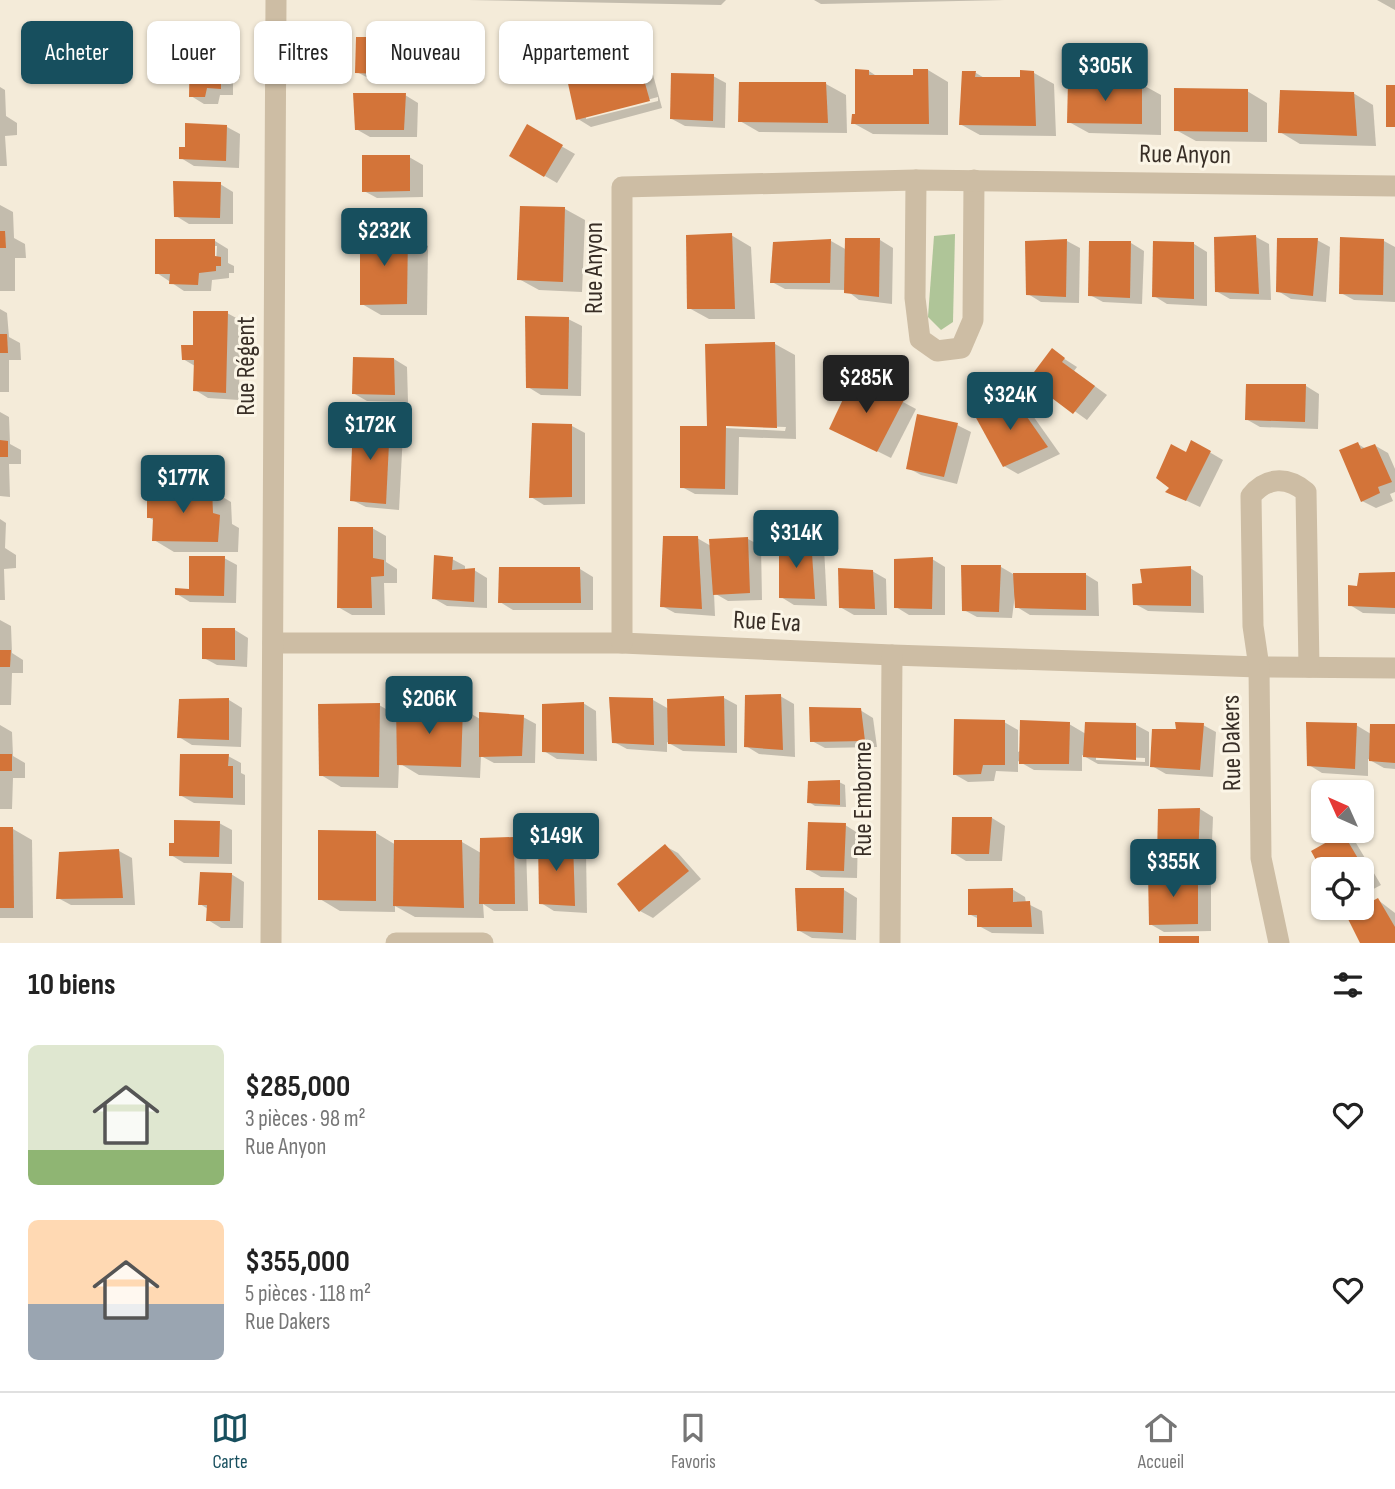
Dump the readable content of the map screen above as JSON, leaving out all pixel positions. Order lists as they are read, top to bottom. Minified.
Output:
{"streets":{"street":["Rue Anyon","Rue Régent","Rue Eva","Rue Dakers","Rue Emborne"]},"crossings":[["Rue Anyon","Rue Eva"],["Rue Régent","Rue Eva"],["Rue Eva","Rue Dakers"],["Rue Eva","Rue Emborne"]],"north":"top left","page":{"chip":["Acheter","Louer","Filtres","Nouveau","Appartement"],"price":["$305K","$232K","$285K","$324K","$172K","$177K","$314K","$206K","$149K","$355K"],"heading":"10 biens","list":[{"name":"$285,000","note":"3 pièces · 98 m² · Rue Anyon"},{"name":"$355,000","note":"5 pièces · 118 m² · Rue Dakers"}],"tabs":["Carte","Favoris","Accueil"]}}
